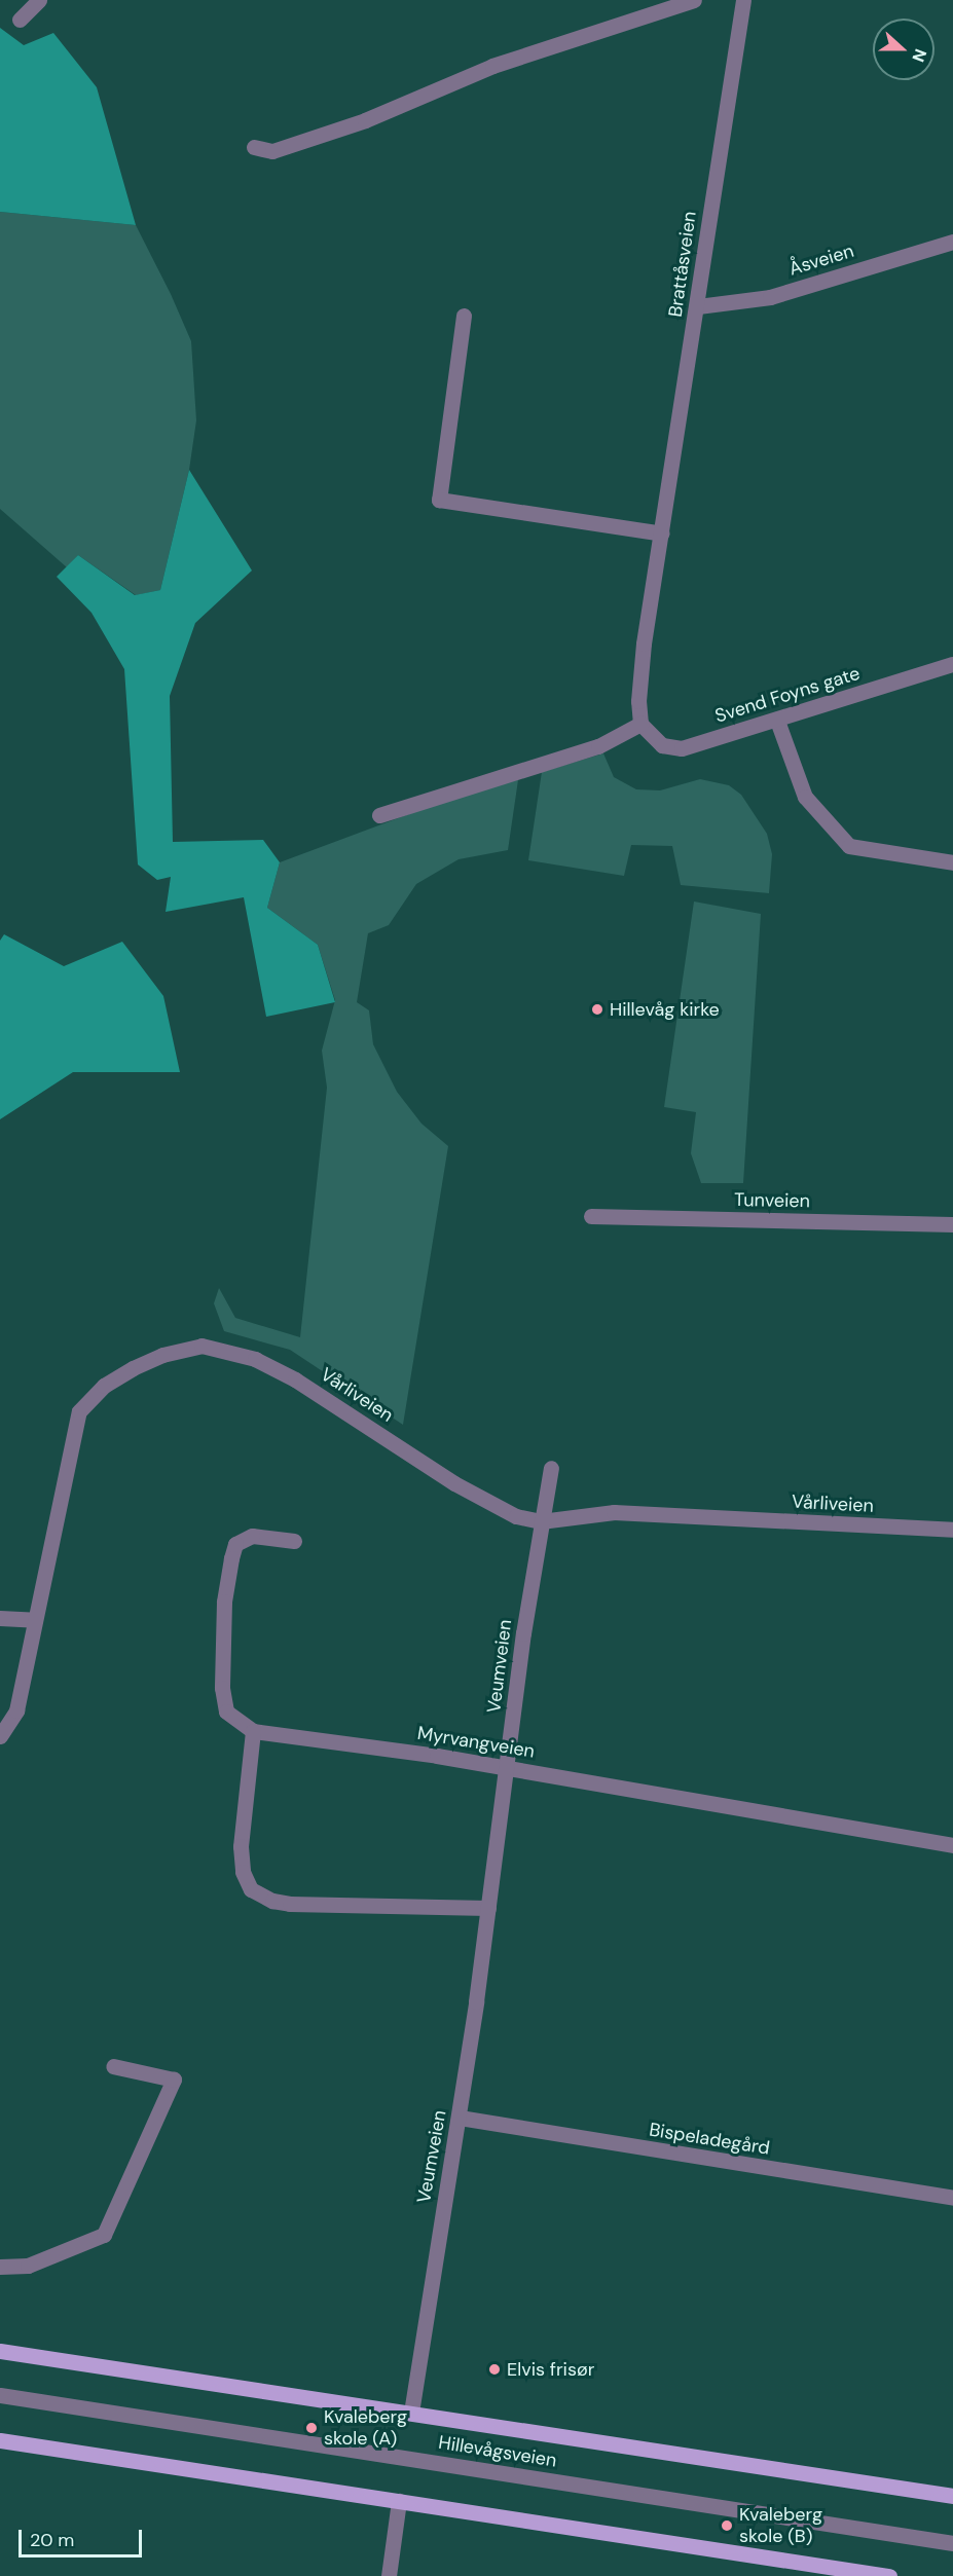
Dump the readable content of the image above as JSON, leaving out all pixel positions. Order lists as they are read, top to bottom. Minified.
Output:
{"streets":{"main road":["Hillevågsveien"],"street":["Åsveien","Brattåsveien","Svend Foyns gate","Tunveien","Vårliveien","Veumveien","Myrvangveien","Bispeladegård"]},"crossings":[["Åsveien","Brattåsveien"],["Brattåsveien","Svend Foyns gate"],["Vårliveien","Veumveien"],["Veumveien","Myrvangveien"],["Veumveien","Bispeladegård"],["Veumveien","Hillevågsveien"]],"places":["Hillevåg kirke","Elvis frisør","Kvaleberg skole (A)","Kvaleberg skole (B)"],"scale_bar":"20 m","north":"right"}
